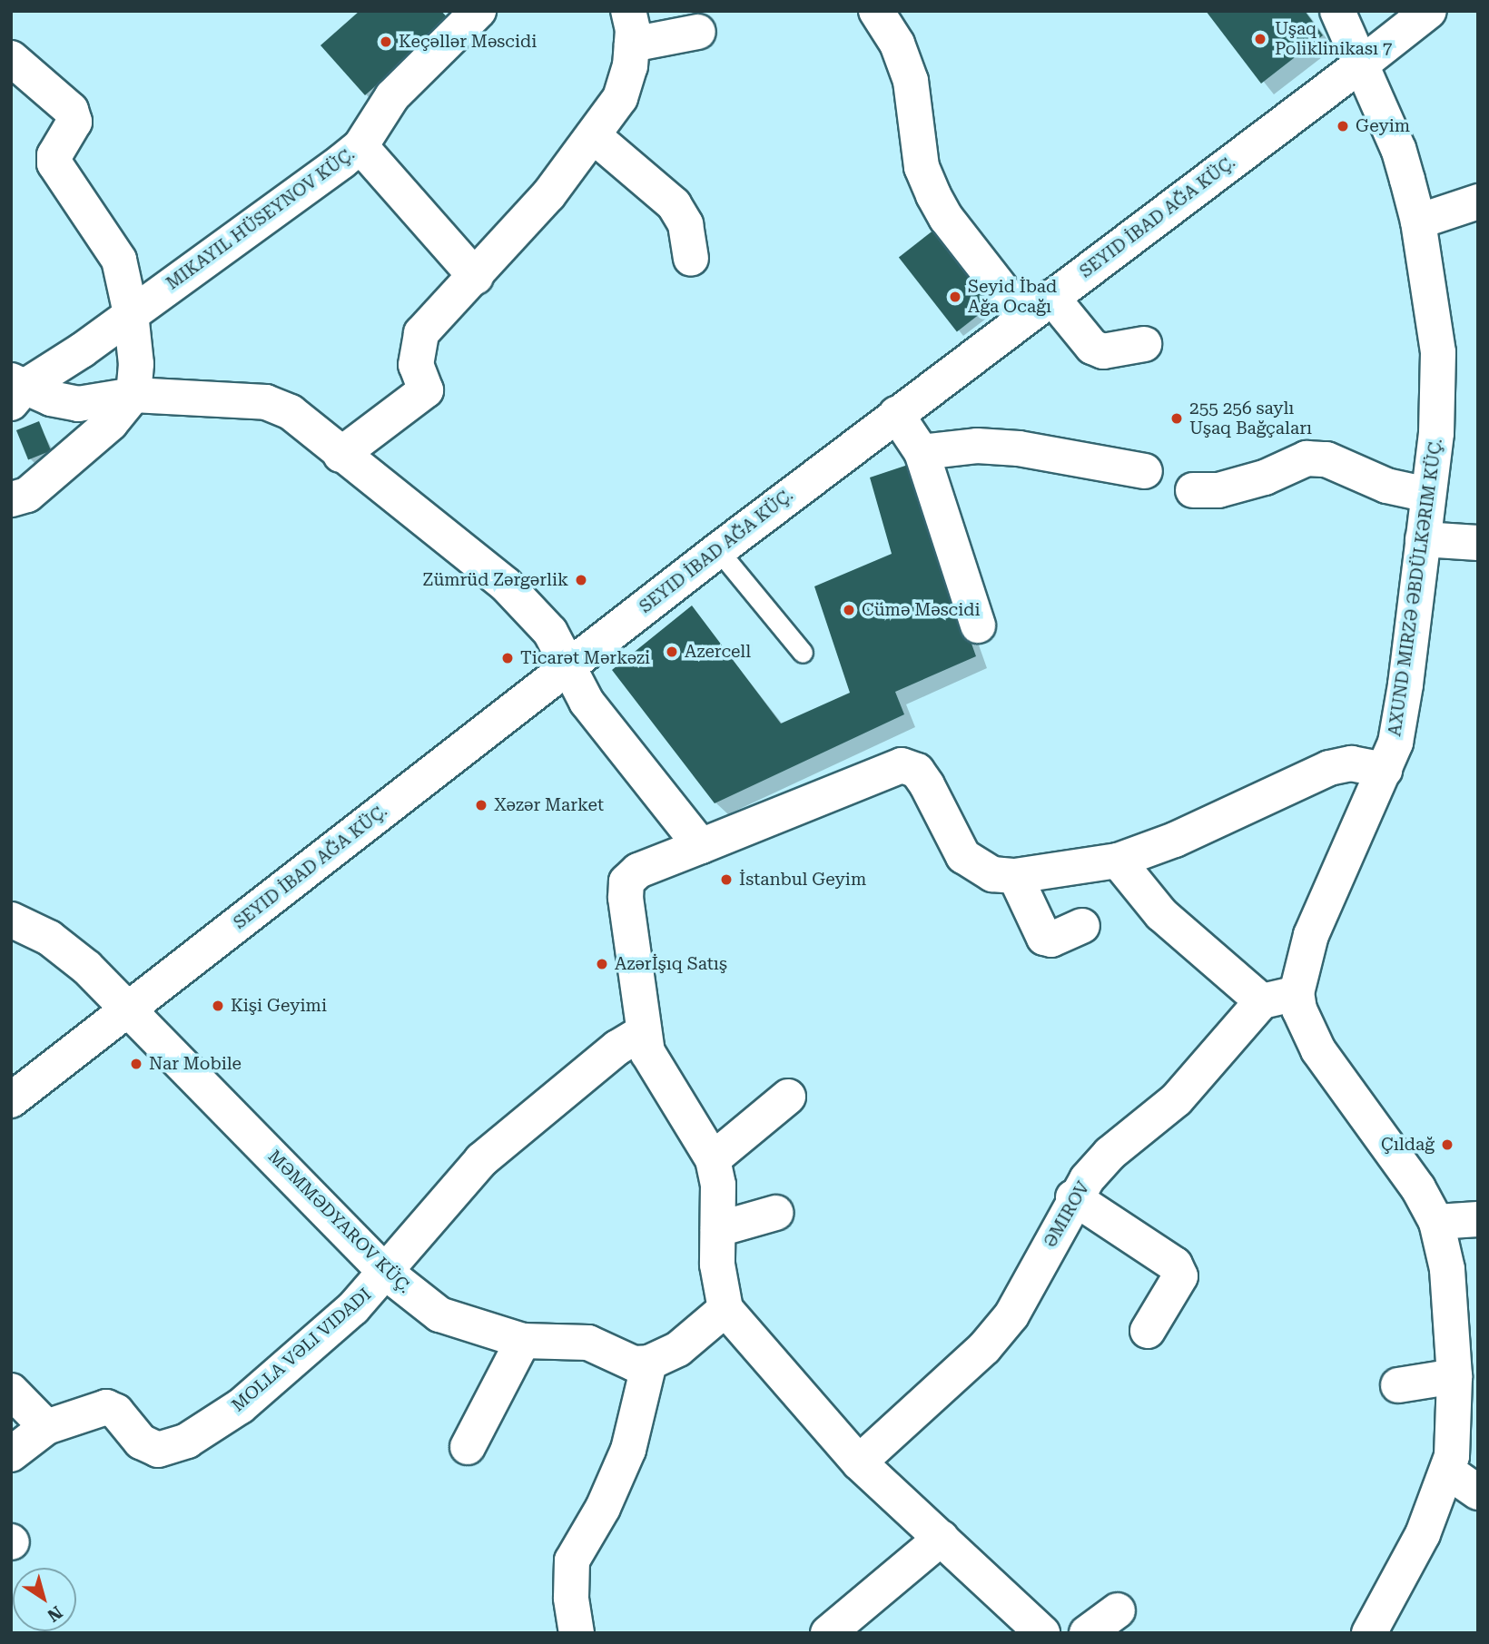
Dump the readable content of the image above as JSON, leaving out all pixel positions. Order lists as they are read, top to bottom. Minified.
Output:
{"streets":{"street":["SEYID İBAD AĞA KÜÇ.","AXUND MIRZƏ ƏBDÜLKƏRIM KÜÇ.","ƏMIROV","MƏMMƏDYAROV KÜÇ.","MOLLA VƏLI VIDADI"]},"crossings":[["SEYID İBAD AĞA KÜÇ.","AXUND MIRZƏ ƏBDÜLKƏRIM KÜÇ."],["SEYID İBAD AĞA KÜÇ.","MƏMMƏDYAROV KÜÇ."],["MƏMMƏDYAROV KÜÇ.","MOLLA VƏLI VIDADI"]],"places":["Uşaq Poliklinikası 7","Keçəllər Məscidi","Geyim","Seyid İbad Ağa Ocağı","255 256 saylı Uşaq Bağçaları","Zümrüd Zərgərlik","Cümə Məscidi","Azercell","Ticarət Mərkəzi","Xəzər Market","İstanbul Geyim","Azərİşıq Satış","Kişi Geyimi","Nar Mobile","Çıldağ"],"north":"bottom right"}
